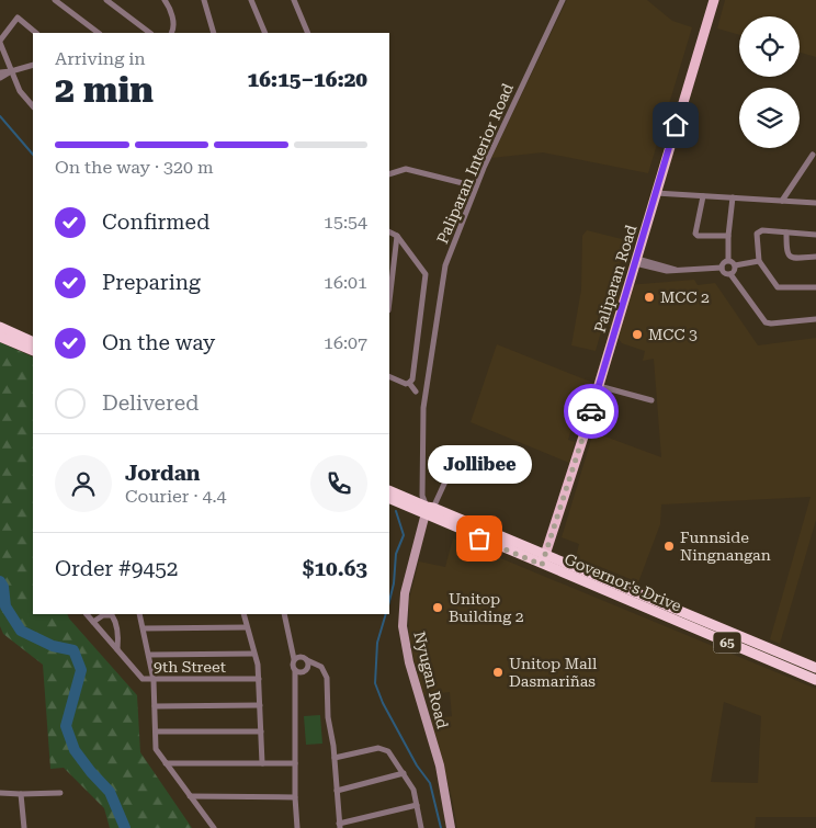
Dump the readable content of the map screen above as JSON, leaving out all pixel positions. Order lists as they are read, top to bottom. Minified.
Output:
{"streets":{"highway":["Governor's Drive","65"],"main road":["Paliparan Road","Nyugan Road"],"street":["Paliparan Interior Road","9th Street"]},"crossings":[["Paliparan Interior Road","Governor's Drive"],["Paliparan Interior Road","Nyugan Road"],["Paliparan Road","Governor's Drive"],["Governor's Drive","Nyugan Road"]],"places":["MCC 2","MCC 3","Jollibee","Funnside Ningnangan","Unitop Building 2","Unitop Mall Dasmariñas"],"page":{"heading":["2 min","Arriving in","16:15–16:20"],"panel":["Jordan","Courier · 4.4","Order #9452","$10.63"],"bar":"On the way · 320 m","list":[["Confirmed","15:54"],["Preparing","16:01"],["On the way","16:07"],"Delivered"],"bubble":"Jollibee"}}
